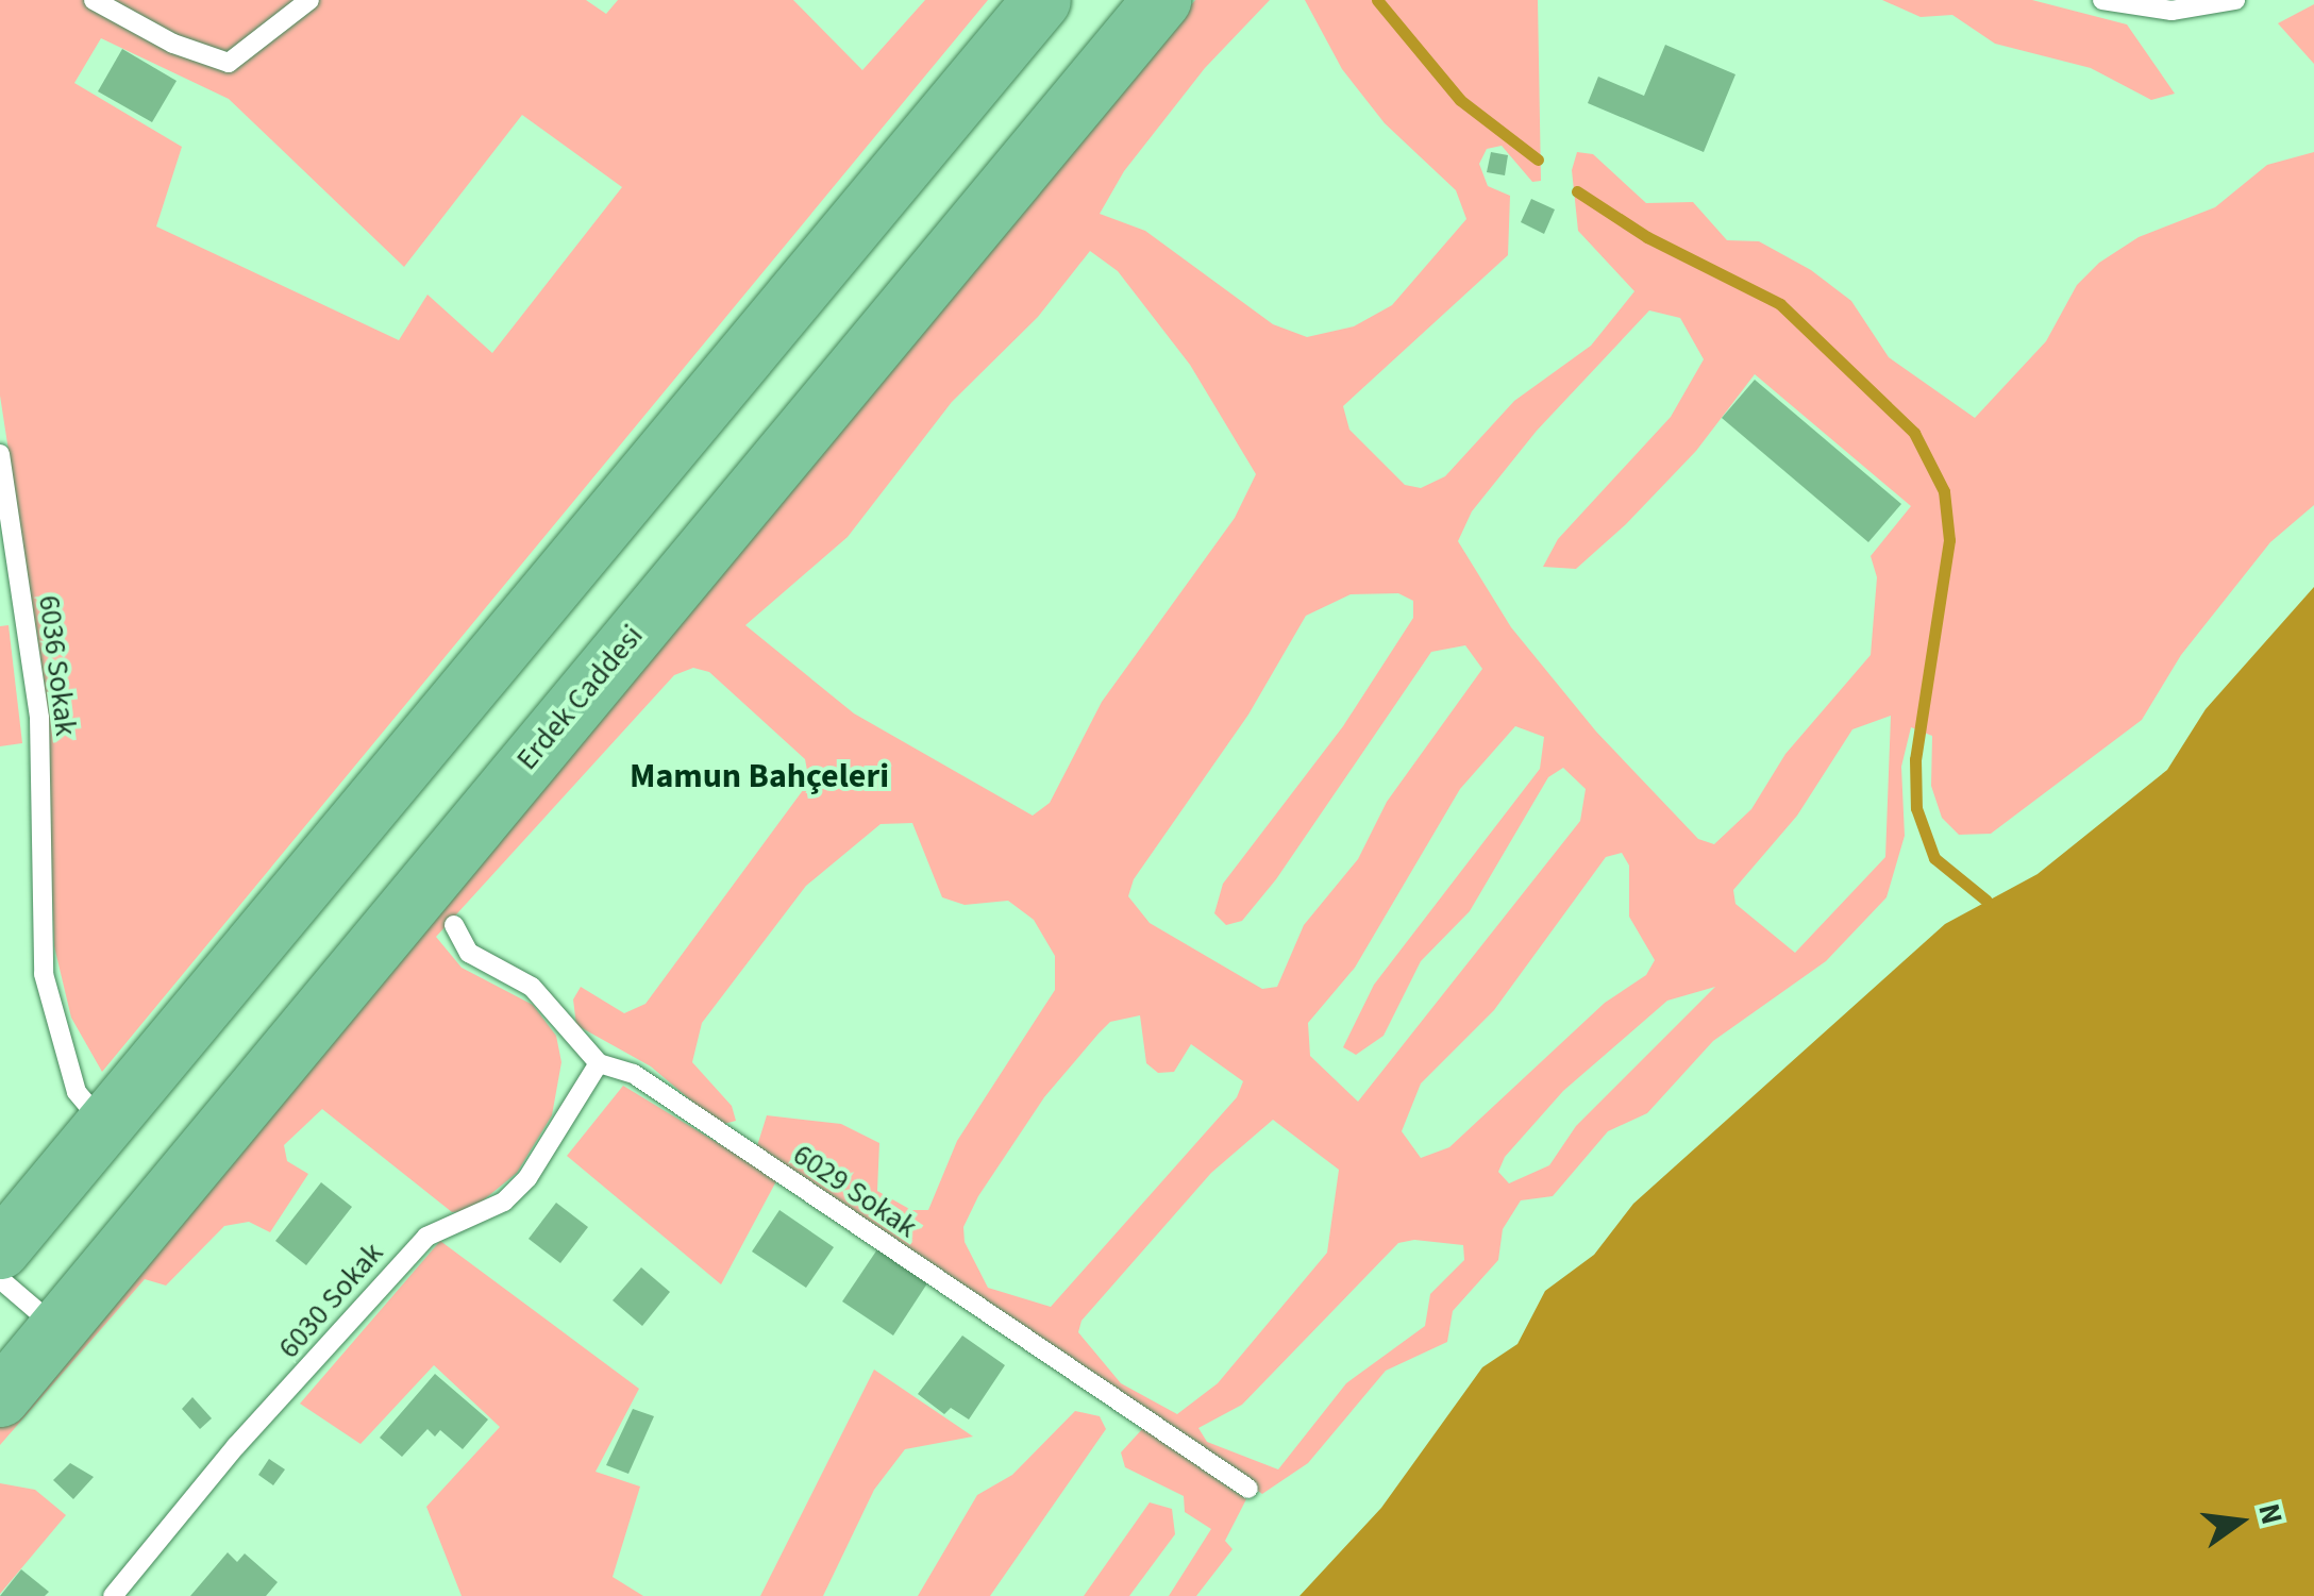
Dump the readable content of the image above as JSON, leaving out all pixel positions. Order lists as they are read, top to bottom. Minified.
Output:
{"streets":{"main road":["Erdek Caddesi"],"lane":["6036 Sokak","6029 Sokak","6030 Sokak"]},"crossings":[["6029 Sokak","6030 Sokak"]],"districts":["Mamun Bahçeleri"],"north":"right"}
